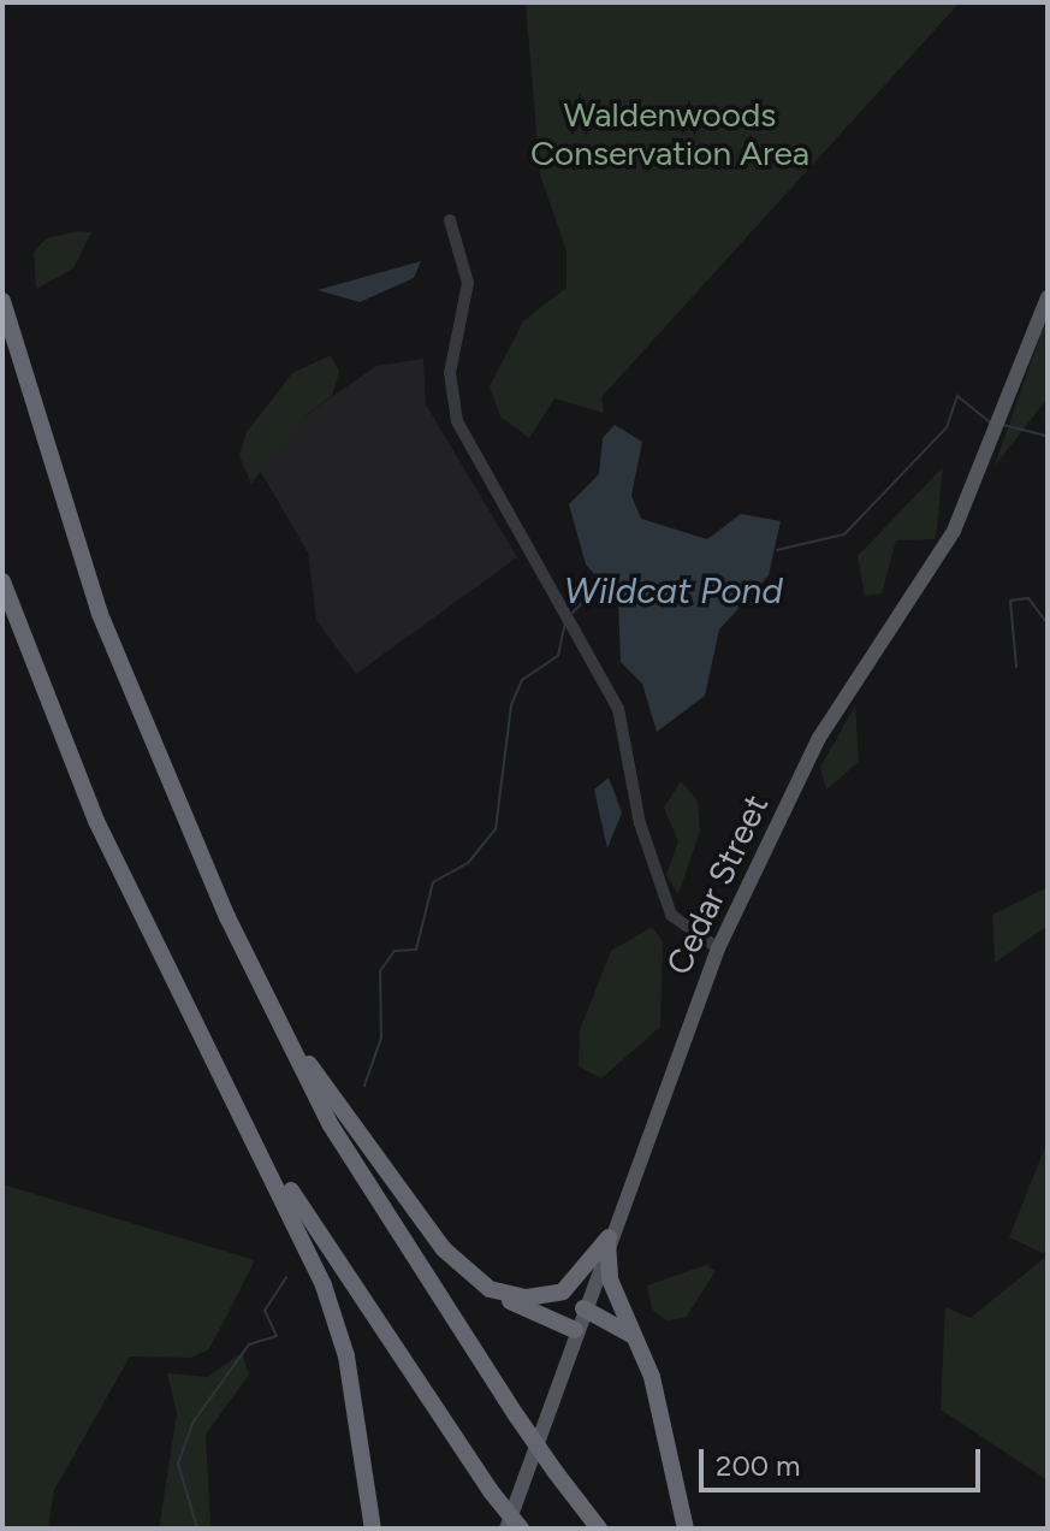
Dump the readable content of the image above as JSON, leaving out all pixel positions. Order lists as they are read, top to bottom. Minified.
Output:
{"streets":{"main road":["Cedar Street"]},"water":["Wildcat Pond"],"parks":["Waldenwoods Conservation Area"],"scale_bar":"200 m"}
